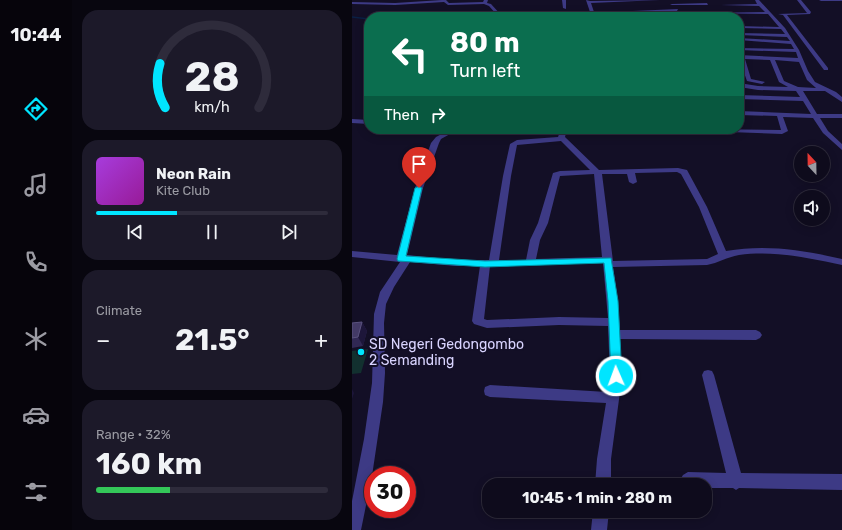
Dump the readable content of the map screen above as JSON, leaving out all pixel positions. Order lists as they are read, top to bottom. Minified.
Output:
{"places":["SD Negeri Gedongombo 2 Semanding"],"north":"top","page":{"tabs":"10:44","turn":["80 m","Turn left"],"then":"Then","song":["Neon Rain","Kite Club"],"tile":["Climate",["Range · 32%","160 km"]],"heat":["−","21.5°","+"],"limit":"30","trip":"10:45 · 1 min · 280 m","gauge":["28","km/h"]}}
